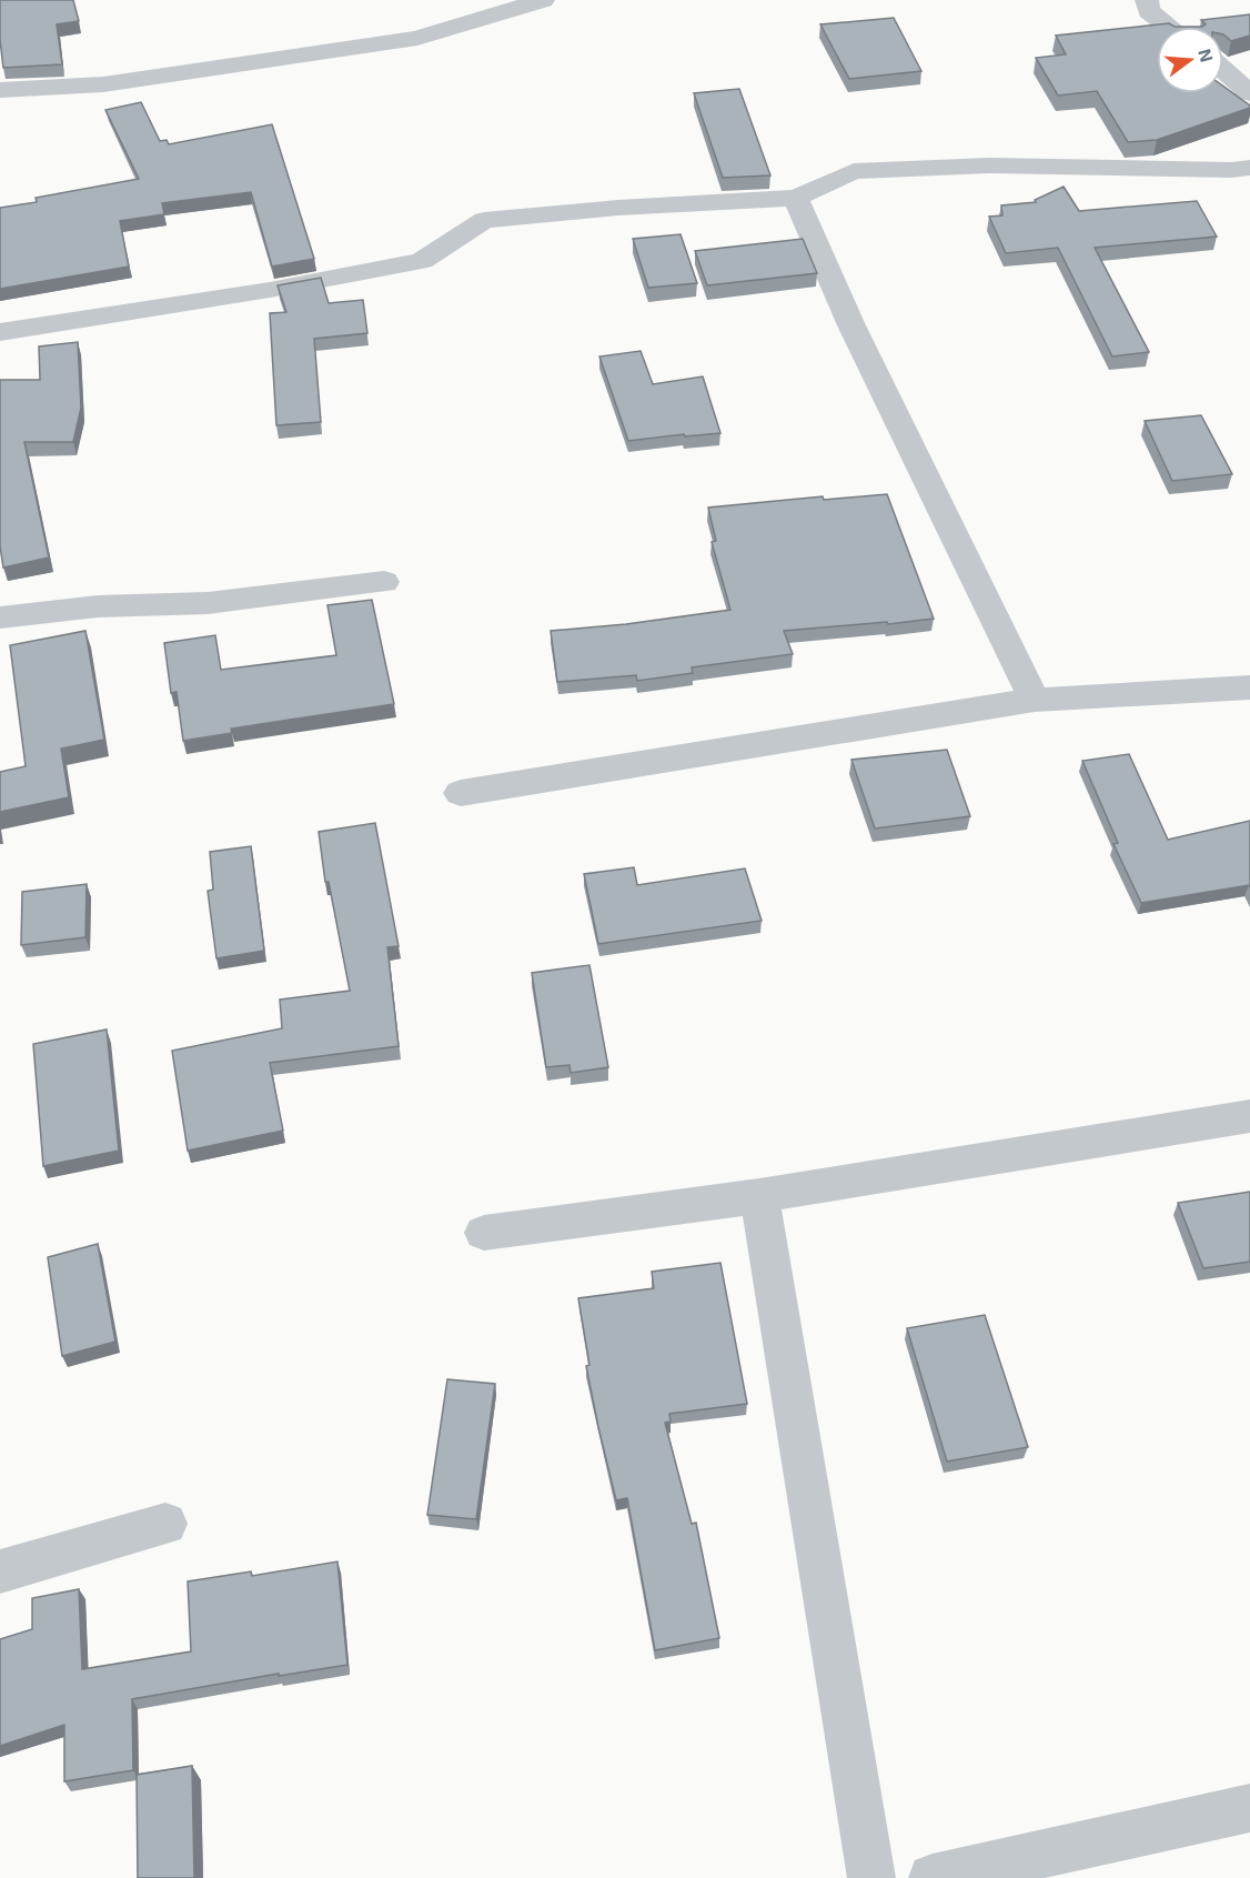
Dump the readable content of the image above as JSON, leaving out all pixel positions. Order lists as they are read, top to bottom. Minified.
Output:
{"north":"right"}
